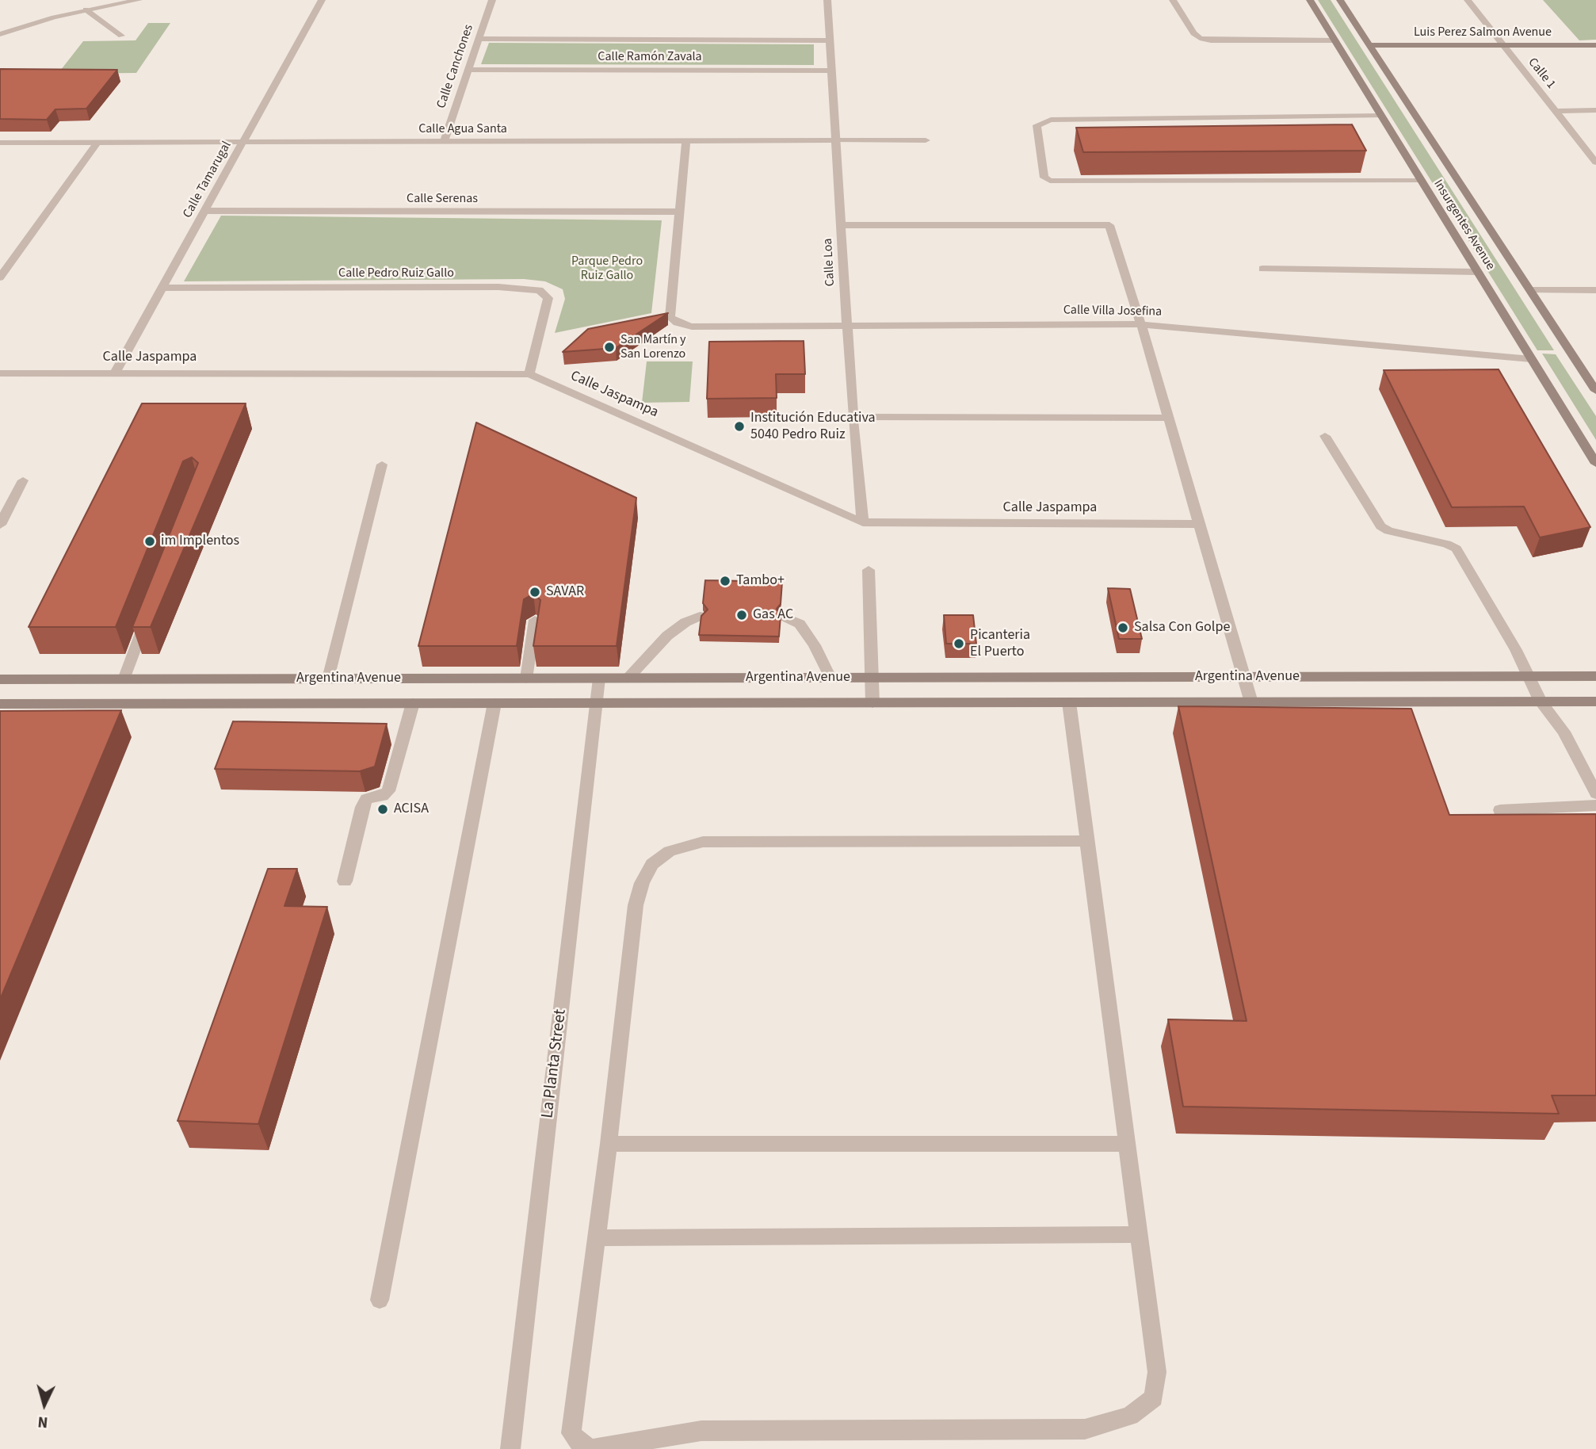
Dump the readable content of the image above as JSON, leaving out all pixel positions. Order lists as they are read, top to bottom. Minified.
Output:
{"streets":{"main road":["Luis Perez Salmon Avenue","Insurgentes Avenue","Argentina Avenue"],"street":["Calle Ramón Zavala","Calle Canchones","Calle 1","Calle Agua Santa","Calle Tamarugal","Calle Serenas","Calle Loa","Calle Pedro Ruiz Gallo","Calle Villa Josefina","Calle Jaspampa","La Planta Street"]},"crossings":[["Luis Perez Salmon Avenue","Calle 1"],["Calle Ramón Zavala","Calle Canchones"],["Calle Ramón Zavala","Calle Loa"],["Calle Canchones","Calle Agua Santa"],["Calle Agua Santa","Calle Tamarugal"],["Calle Agua Santa","Calle Loa"],["Calle Tamarugal","Calle Serenas"],["Calle Tamarugal","Calle Pedro Ruiz Gallo"],["Calle Tamarugal","Calle Jaspampa"],["Calle Serenas","Calle Villa Josefina"],["Insurgentes Avenue","Calle Villa Josefina"],["Calle Loa","Calle Villa Josefina"],["Calle Loa","Calle Jaspampa"],["Calle Pedro Ruiz Gallo","Calle Jaspampa"],["Argentina Avenue","La Planta Street"]],"parks":["Parque Pedro Ruiz Gallo"],"places":["San Martín y San Lorenzo","Institución Educativa 5040 Pedro Ruiz","im Implentos","Tambo+","SAVAR","Gas AC","Salsa Con Golpe","Picanteria El Puerto","ACISA"],"north":"bottom"}
